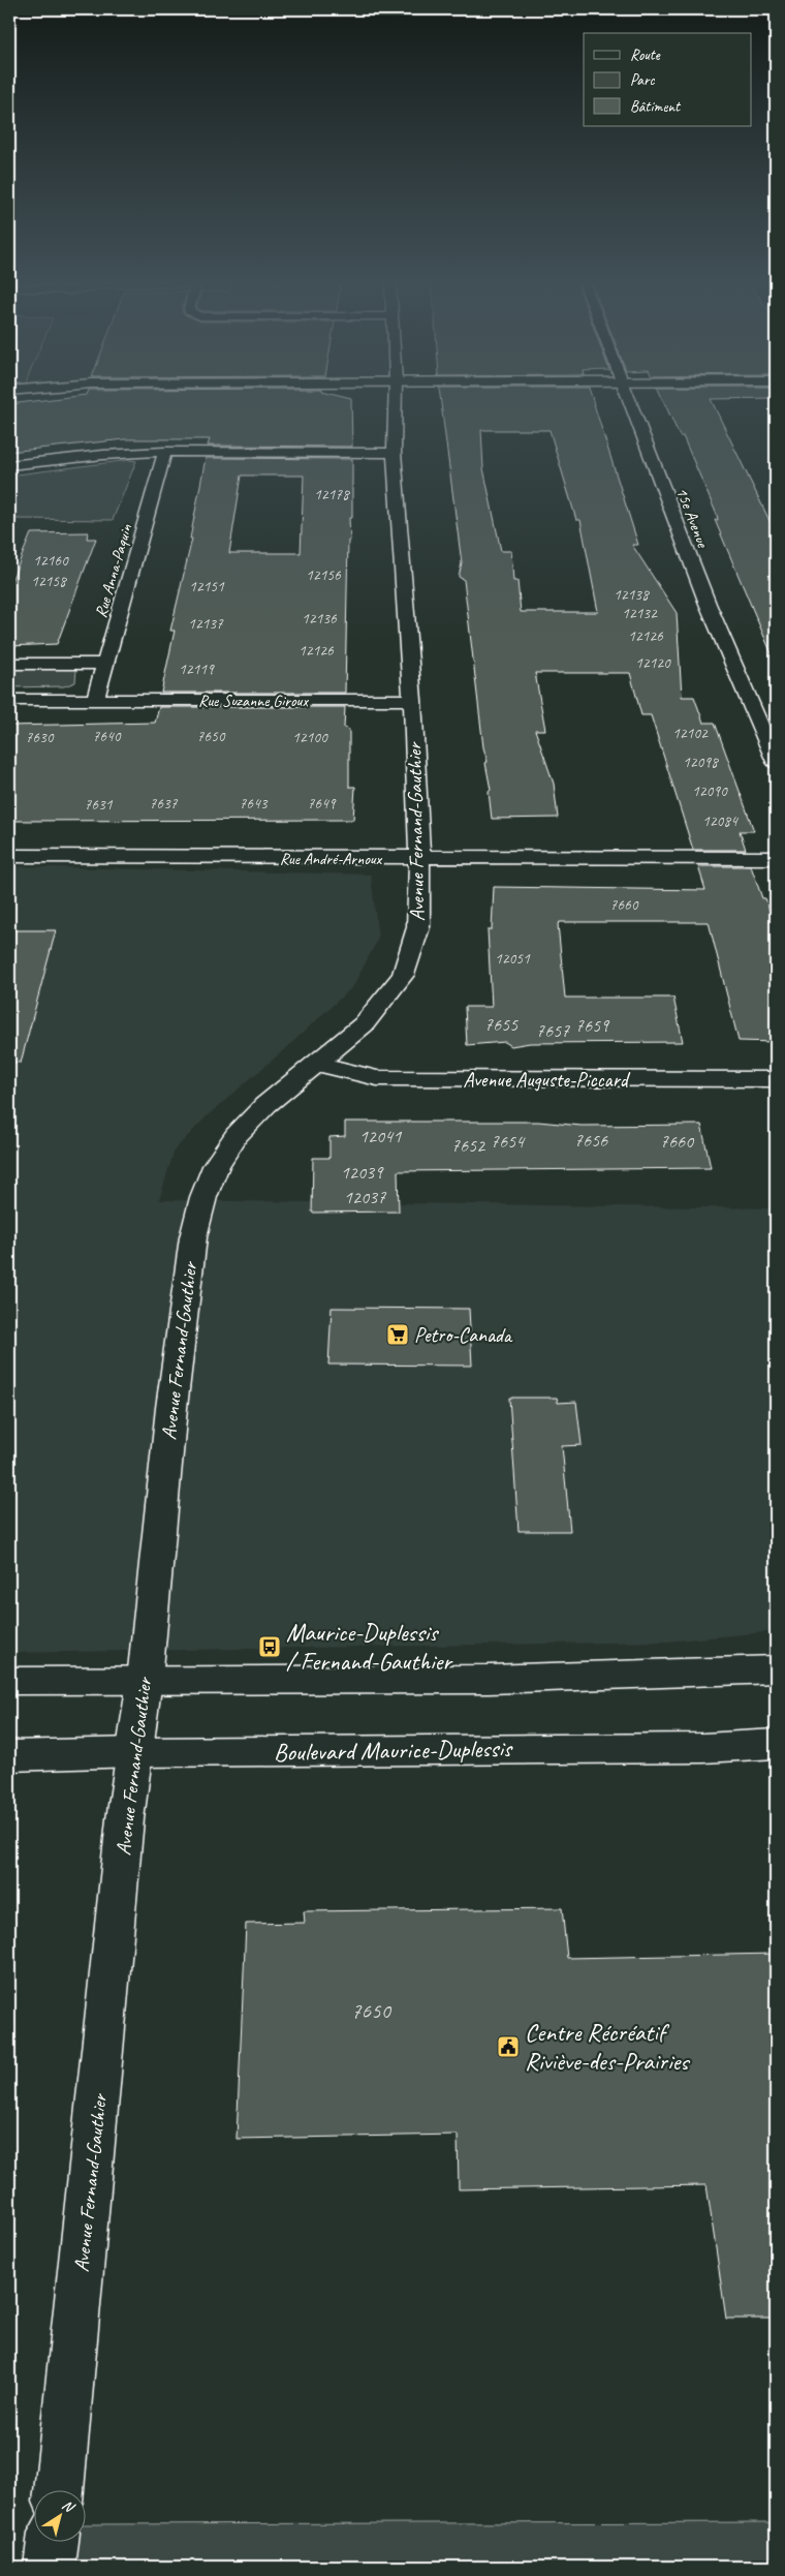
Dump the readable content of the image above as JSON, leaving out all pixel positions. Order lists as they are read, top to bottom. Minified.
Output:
{"streets":{"street":["15e Avenue","Rue Anna-Paquin","Rue Suzanne Giroux","Avenue Fernand-Gauthier","Rue André-Arnoux","Avenue Auguste-Piccard","Boulevard Maurice-Duplessis"]},"crossings":[["Rue Anna-Paquin","Rue Suzanne Giroux"],["Rue Suzanne Giroux","Avenue Fernand-Gauthier"],["Avenue Fernand-Gauthier","Rue André-Arnoux"],["Avenue Fernand-Gauthier","Avenue Auguste-Piccard"],["Avenue Fernand-Gauthier","Boulevard Maurice-Duplessis"]],"places":{"supermarket":["Petro-Canada"],"bus stop":["Maurice-Duplessis / Fernand-Gauthier"],"public building":["Centre Récréatif Riviève-des-Prairies"]},"house_numbers":["12178","12160","12156","12158","12151","12138","12132","12136","12137","12126","12126","12120","12119","12102","7640","7650","7630","12100","12098","12090","7637","7643","7649","7631","12084","7660","12051","7655","7659","7657","12041","7656","7654","7660","7652","12039","12037","7650"],"legend":["Route","Parc","Bâtiment"],"north":"top right"}
